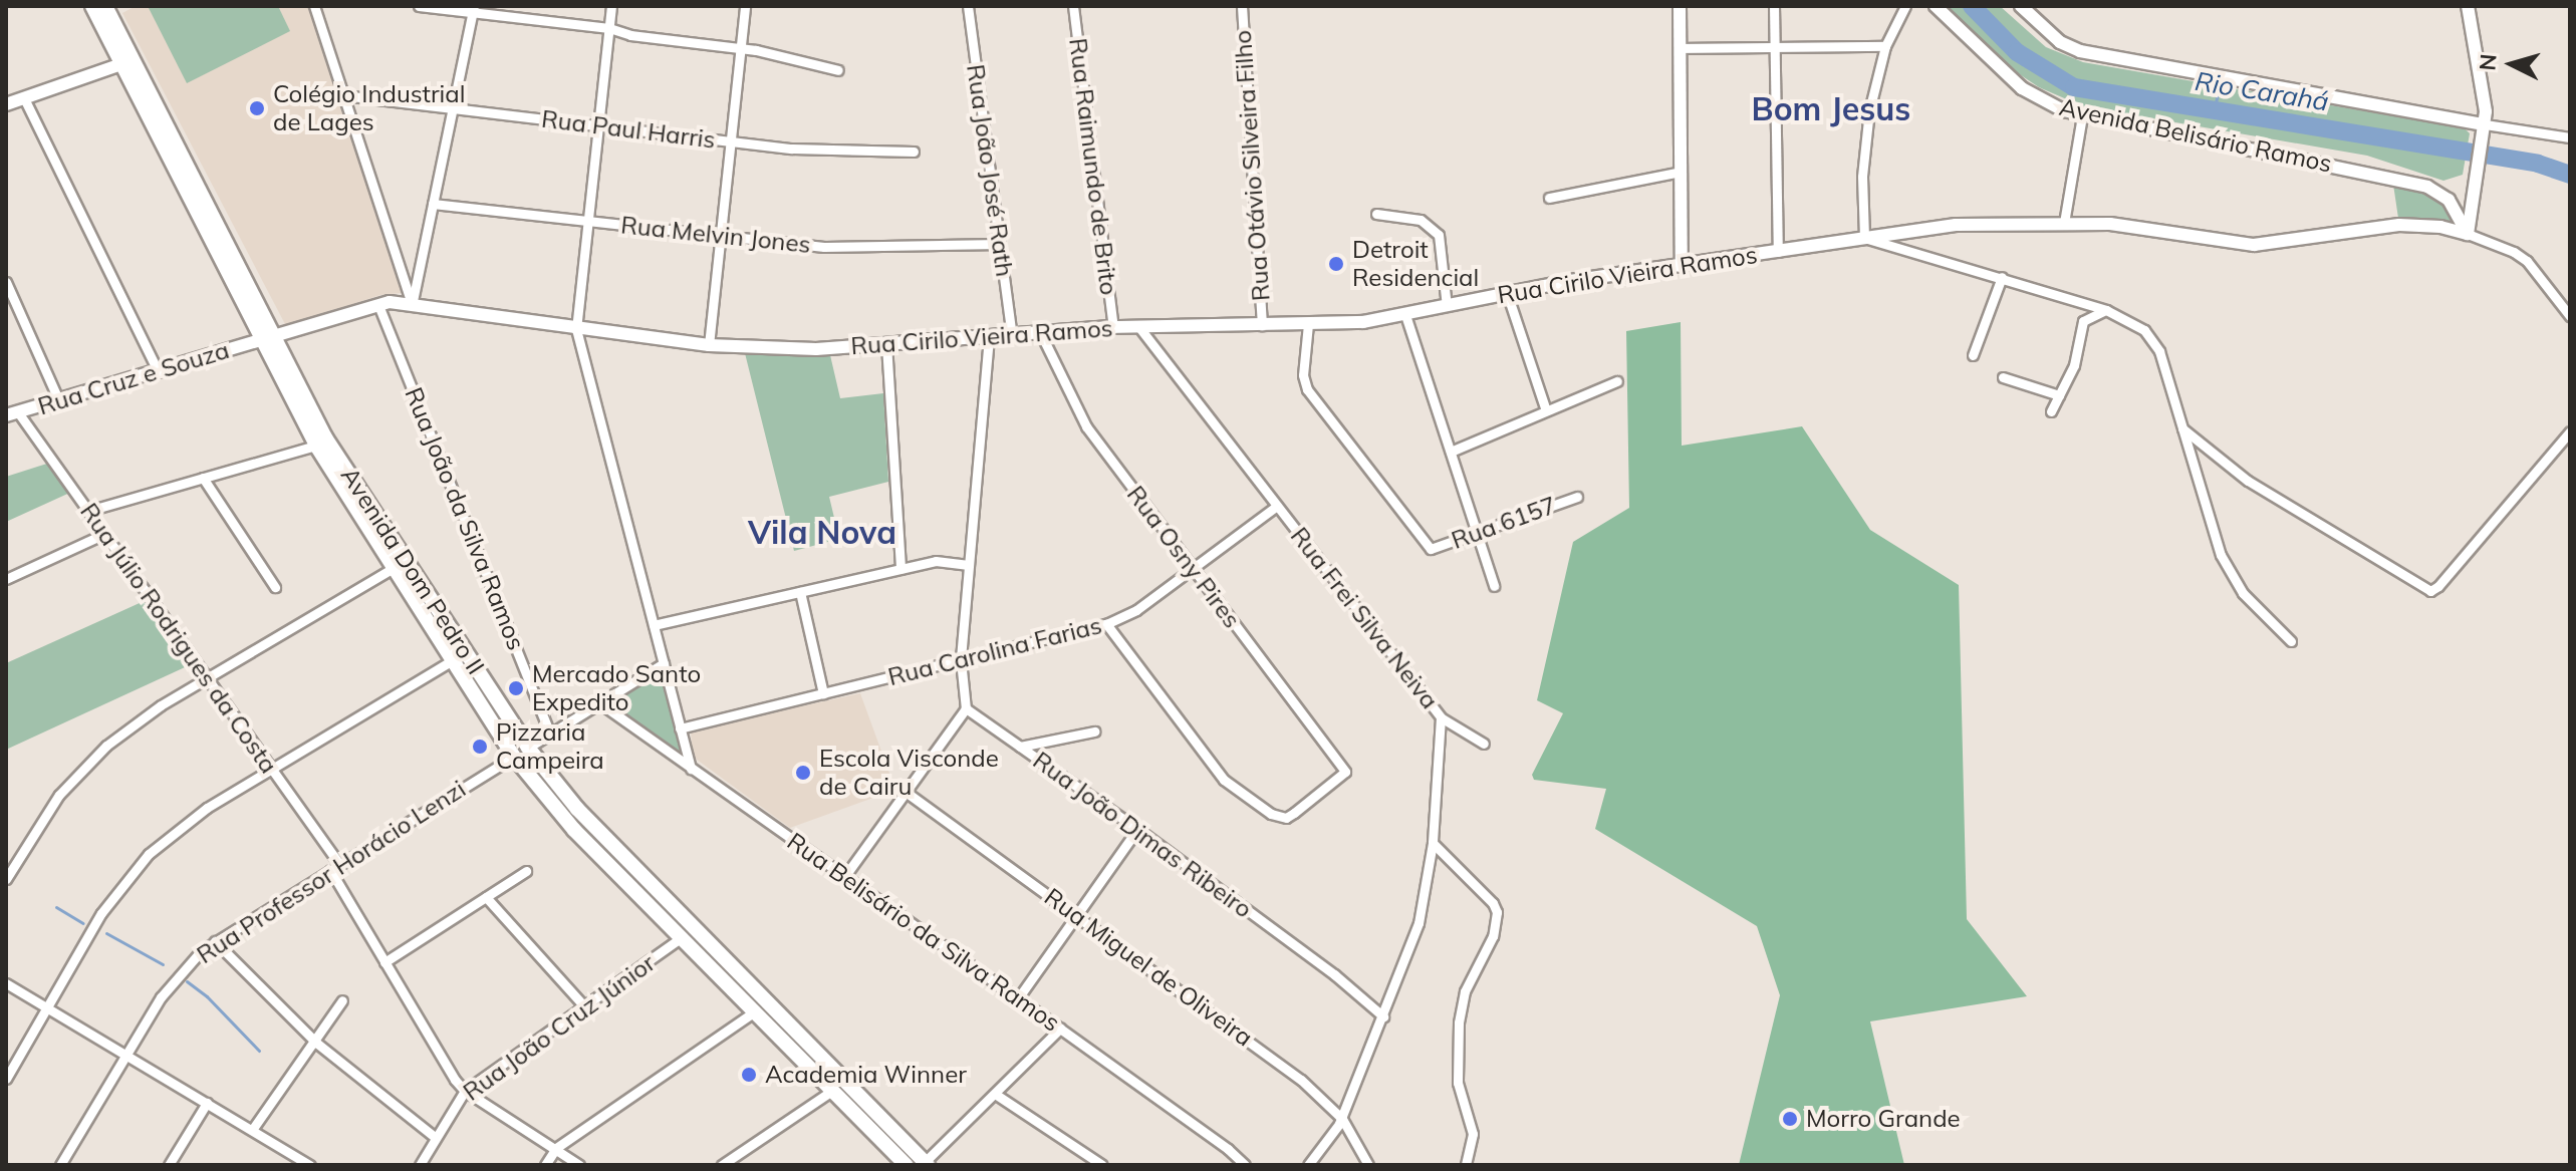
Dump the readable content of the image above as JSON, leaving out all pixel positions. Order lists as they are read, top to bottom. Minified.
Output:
{"streets":{"main road":["Avenida Belisário Ramos","Rua Cirilo Vieira Ramos","Rua Cruz e Souza","Avenida Dom Pedro II"],"street":["Rua Paul Harris","Rua Otávio Silveira Filho","Rua Raimundo de Brito","Rua João José Rath","Rua Melvin Jones","Rua João da Silva Ramos","Rua 6157","Rua Osny Pires","Rua Frei Silva Neiva","Rua Júlio Rodrigues da Costa","Rua Carolina Farias","Rua João Dimas Ribeiro","Rua Professor Horácio Lenzi","Rua Belisário da Silva Ramos","Rua Miguel de Oliveira","Rua João Cruz Júnior"]},"crossings":[["Avenida Belisário Ramos","Rua Cirilo Vieira Ramos"],["Rua Otávio Silveira Filho","Rua Cirilo Vieira Ramos"],["Rua Raimundo de Brito","Rua Cirilo Vieira Ramos"],["Rua João José Rath","Rua Melvin Jones"],["Rua João José Rath","Rua Cirilo Vieira Ramos"],["Rua Cirilo Vieira Ramos","Rua Cruz e Souza"],["Rua Cirilo Vieira Ramos","Rua João da Silva Ramos"],["Rua Cirilo Vieira Ramos","Rua 6157"],["Rua Cirilo Vieira Ramos","Rua Osny Pires"],["Rua Cirilo Vieira Ramos","Avenida Dom Pedro II"],["Rua Cirilo Vieira Ramos","Rua Frei Silva Neiva"],["Rua Cruz e Souza","Avenida Dom Pedro II"],["Rua Cruz e Souza","Rua Júlio Rodrigues da Costa"],["Rua Osny Pires","Rua Carolina Farias"],["Avenida Dom Pedro II","Rua Professor Horácio Lenzi"],["Avenida Dom Pedro II","Rua João Cruz Júnior"],["Rua Frei Silva Neiva","Rua Carolina Farias"],["Rua Frei Silva Neiva","Rua João Dimas Ribeiro"],["Rua Frei Silva Neiva","Rua Miguel de Oliveira"],["Rua Júlio Rodrigues da Costa","Rua Professor Horácio Lenzi"]],"districts":["Bom Jesus","Vila Nova"],"water":["Rio Carahá"],"places":["Colégio Industrial de Lages","Detroit Residencial","Mercado Santo Expedito","Pizzaria Campeira","Escola Visconde de Cairu","Academia Winner","Morro Grande"],"north":"left"}
